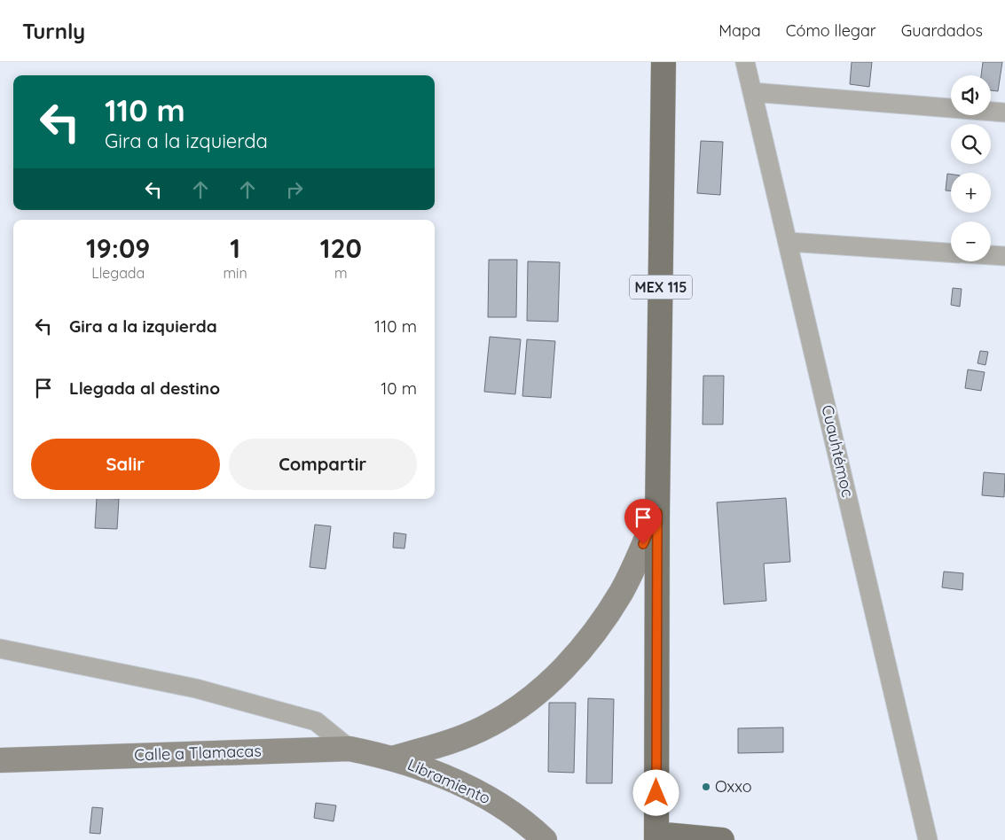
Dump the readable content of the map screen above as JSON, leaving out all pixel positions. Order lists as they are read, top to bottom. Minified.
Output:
{"streets":{"main road":["MEX 115","Calle a Tlamacas","Libramiento"],"street":["Cuauhtémoc"]},"crossings":[["MEX 115","Calle a Tlamacas"],["MEX 115","Libramiento"],["Calle a Tlamacas","Libramiento"]],"places":["Oxxo"],"page":{"header":"Turnly","nav":["Mapa","Cómo llegar","Guardados"],"map_buttons":["+","−"],"turn":["110 m","Gira a la izquierda"],"eta":["19:09","Llegada","1","min","120","m"],"list":[{"name":"Gira a la izquierda","value":"110 m"},{"name":"Llegada al destino","value":"10 m"}],"buttons":["Salir","Compartir"]}}
